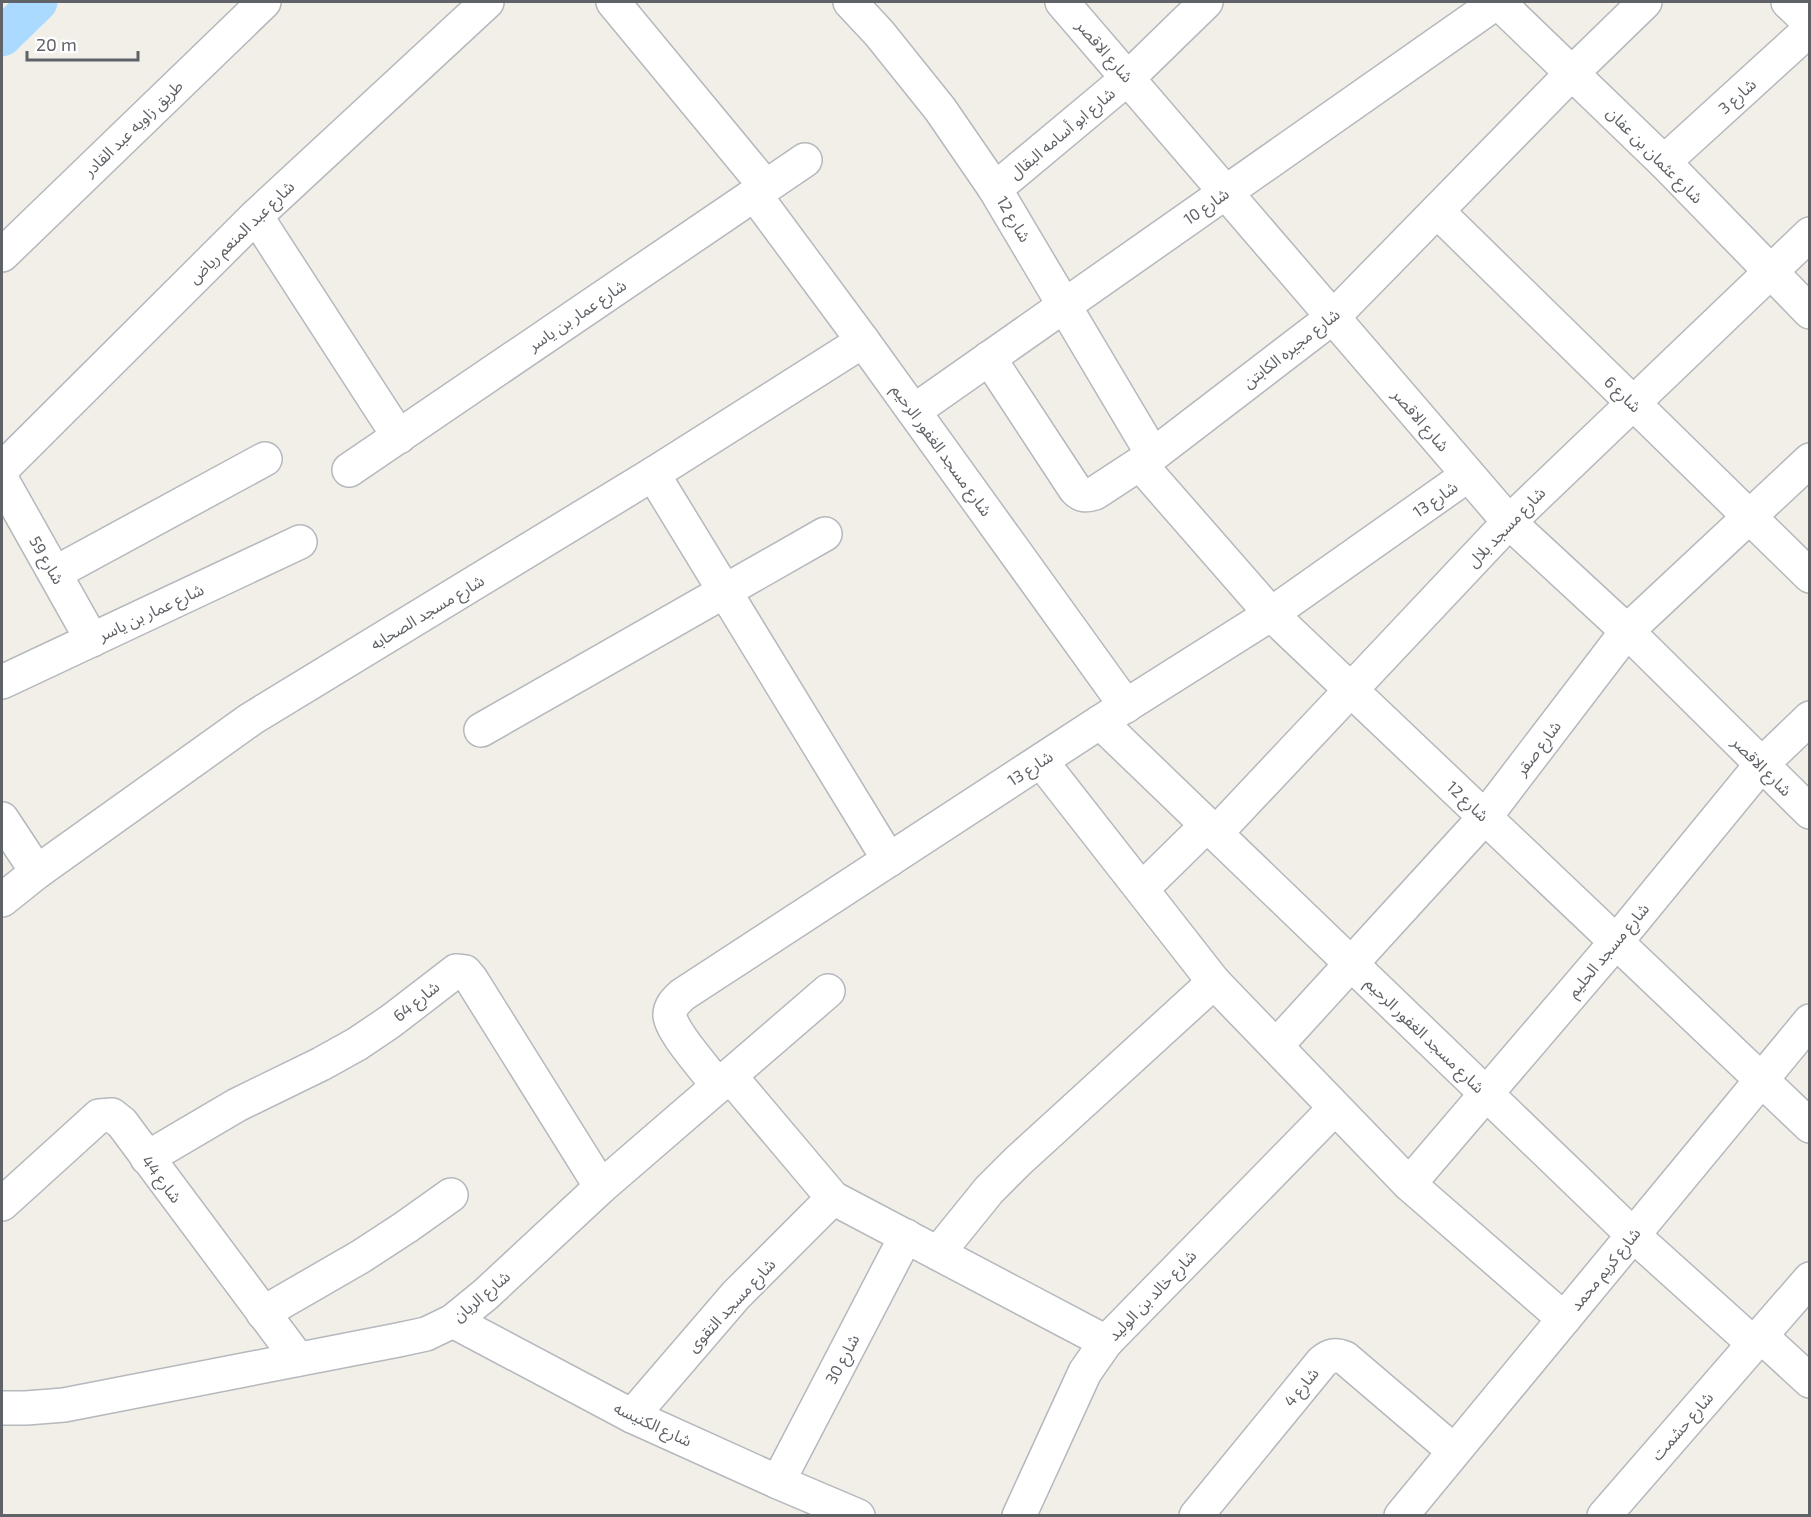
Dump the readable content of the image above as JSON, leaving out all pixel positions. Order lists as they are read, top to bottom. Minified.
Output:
{"streets":{"street":["شارع الاقصر","شارع 3","طريق زاويه عبد القادر","شارع ابو أسامه البقال","شارع عثمان بن عفان","شارع 10","شارع 12","شارع عبد المنعم رياض","شارع عمار بن ياسر","شارع مجيره الكابتن","شارع 6","شارع مسجد الغفور الرحيم","شارع 13","شارع مسجد بلال","شارع 59","شارع مسجد الصحابه","شارع صقر","شارع مسجد الحليم","شارع 64","شارع 44","شارع كريم محمد","شارع خالد بن الوليد","شارع الريان","شارع مسجد التقوى","شارع 30","شارع 4","شارع الكنيسه","شارع حشمت"]},"crossings":[["شارع الاقصر","شارع ابو أسامه البقال"],["شارع الاقصر","شارع 10"],["شارع الاقصر","شارع مجيره الكابتن"],["شارع الاقصر","شارع 13"],["شارع الاقصر","شارع مسجد بلال"],["شارع الاقصر","شارع صقر"],["شارع الاقصر","شارع مسجد الحليم"],["شارع 3","شارع عثمان بن عفان"],["شارع ابو أسامه البقال","شارع 12"],["شارع عثمان بن عفان","شارع 10"],["شارع عثمان بن عفان","شارع مجيره الكابتن"],["شارع عثمان بن عفان","شارع مسجد بلال"],["شارع 10","شارع 12"],["شارع 10","شارع مجيره الكابتن"],["شارع 10","شارع مسجد الغفور الرحيم"],["شارع 12","شارع مجيره الكابتن"],["شارع 12","شارع 13"],["شارع 12","شارع مسجد بلال"],["شارع 12","شارع صقر"],["شارع 12","شارع مسجد الحليم"],["شارع 12","شارع كريم محمد"],["شارع عمار بن ياسر","شارع مسجد الغفور الرحيم"],["شارع عمار بن ياسر","شارع 59"],["شارع مجيره الكابتن","شارع 6"],["شارع 6","شارع مسجد بلال"],["شارع 6","شارع صقر"],["شارع مسجد الغفور الرحيم","شارع 13"],["شارع مسجد الغفور الرحيم","شارع مسجد بلال"],["شارع مسجد الغفور الرحيم","شارع مسجد الصحابه"],["شارع مسجد الغفور الرحيم","شارع صقر"],["شارع مسجد الغفور الرحيم","شارع مسجد الحليم"],["شارع مسجد الغفور الرحيم","شارع كريم محمد"],["شارع مسجد الغفور الرحيم","شارع حشمت"],["شارع 13","شارع الريان"],["شارع 64","شارع 44"],["شارع 64","شارع الريان"],["شارع 44","شارع الريان"],["شارع كريم محمد","شارع 4"],["شارع الريان","شارع الكنيسه"],["شارع مسجد التقوى","شارع الكنيسه"],["شارع 30","شارع الكنيسه"]],"scale_bar":"20 m"}
